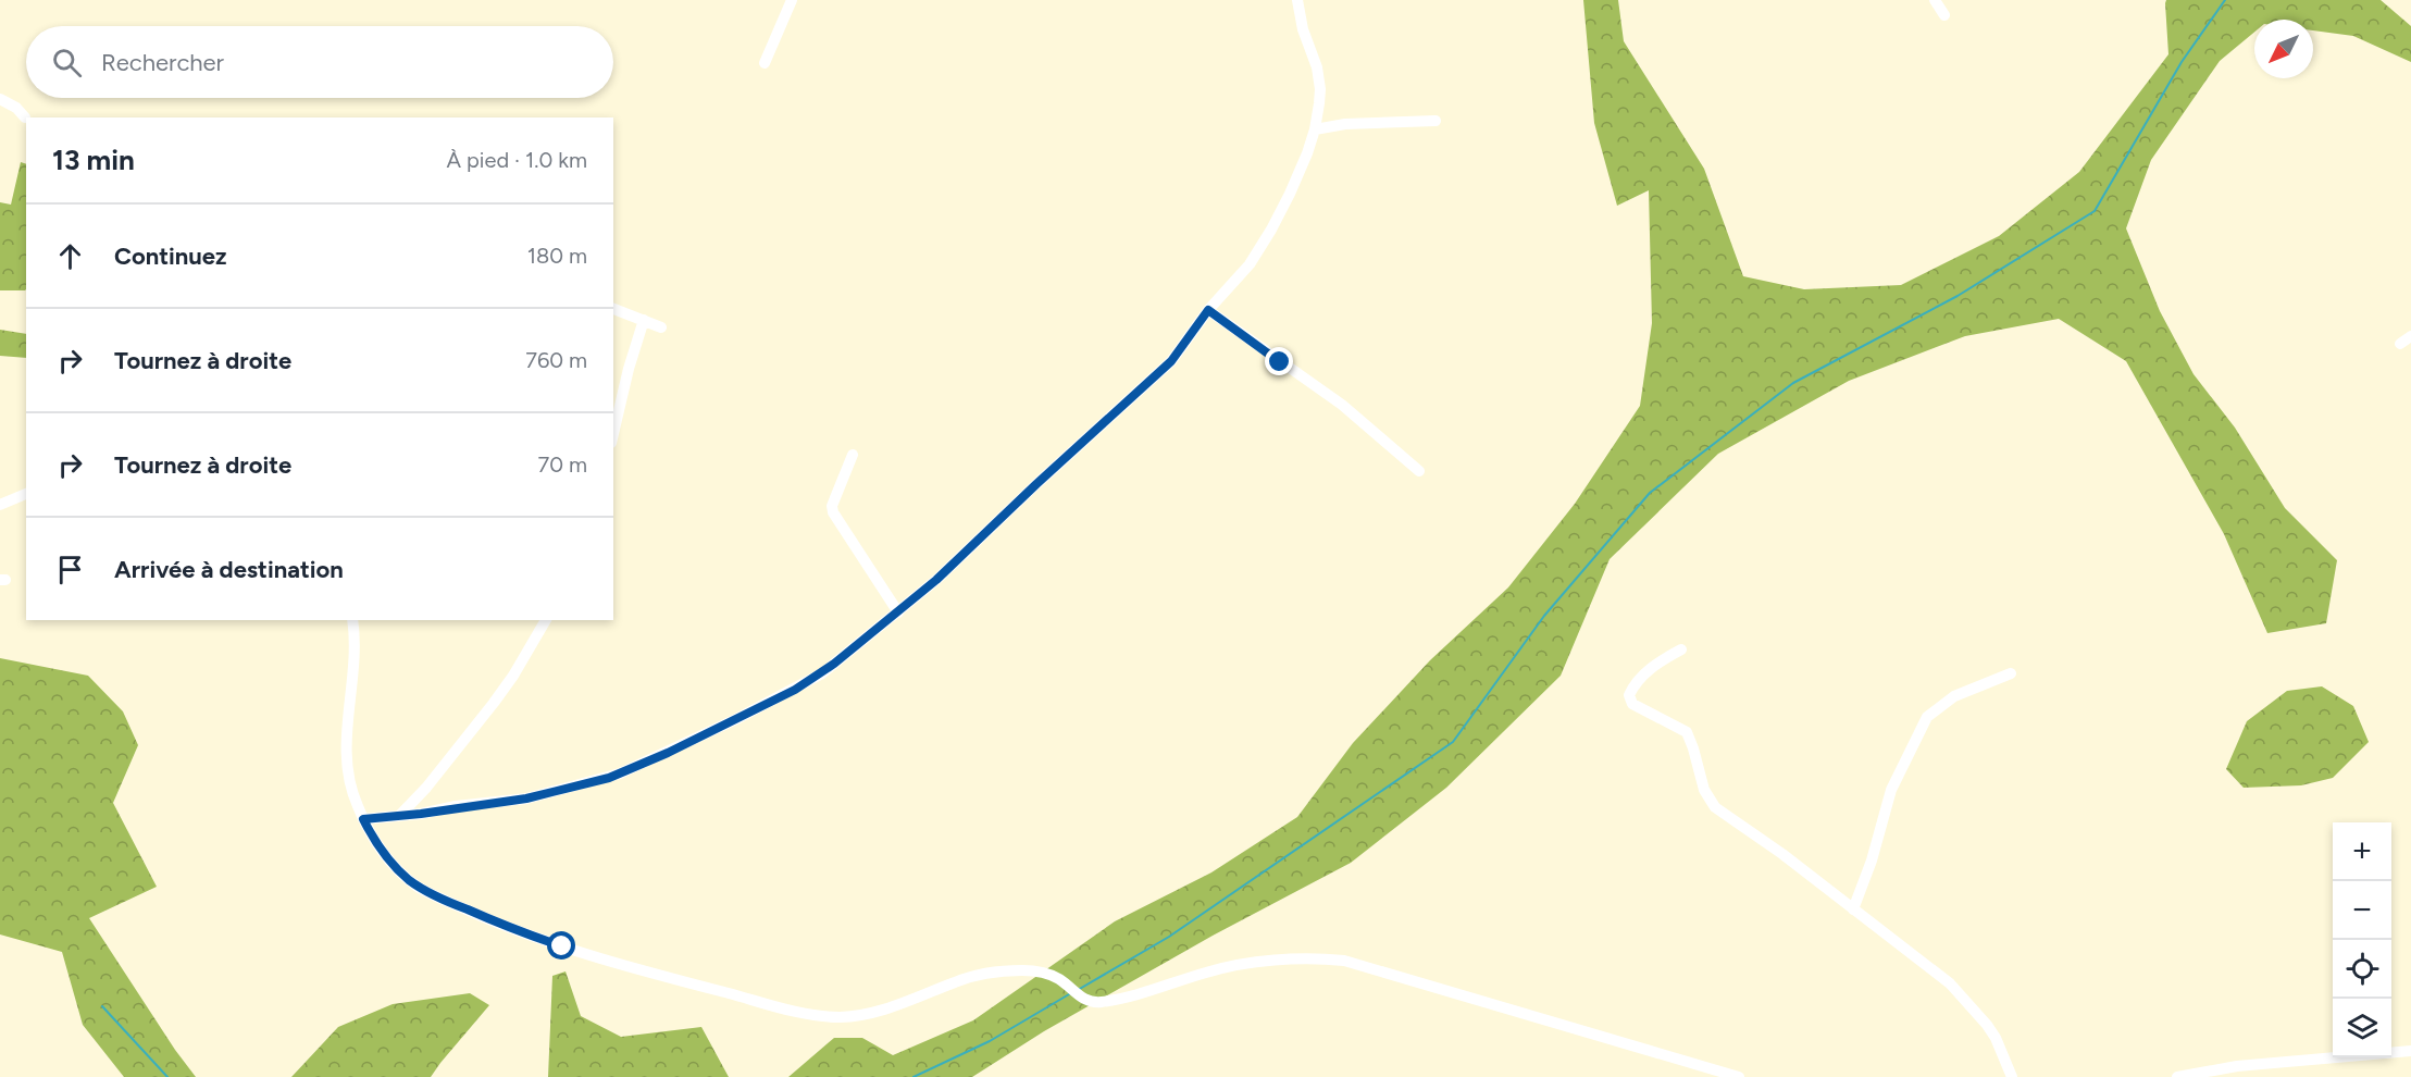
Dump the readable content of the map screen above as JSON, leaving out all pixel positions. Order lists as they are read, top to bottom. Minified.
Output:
{"north":"bottom left","page":{"search":"Rechercher","heading":["13 min","À pied · 1.0 km"],"list":[["Continuez","180 m"],["Tournez à droite","760 m"],["Tournez à droite","70 m"],"Arrivée à destination"],"map_buttons":["+","−"]}}
